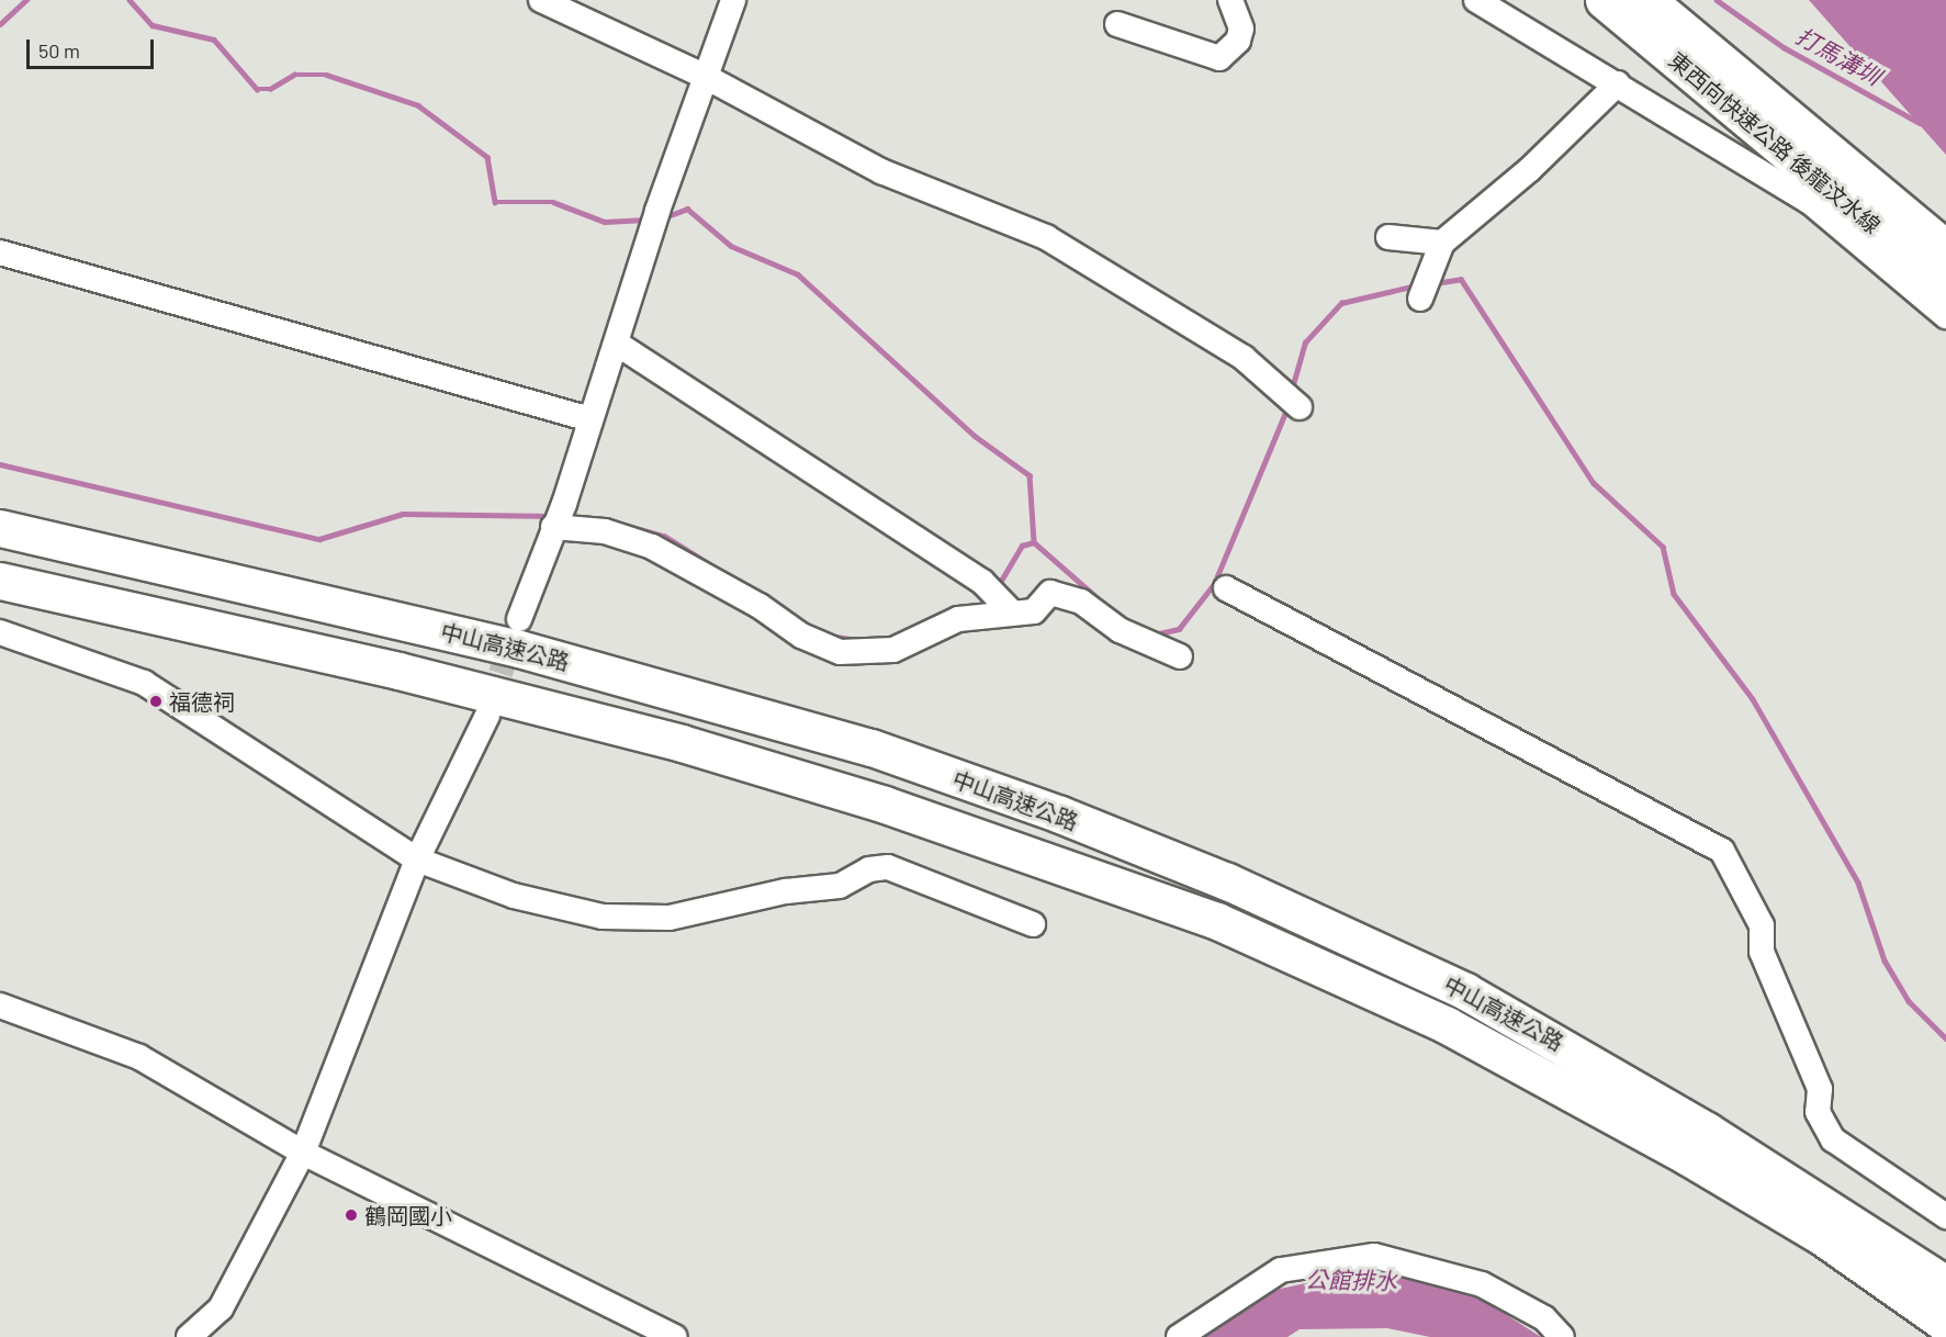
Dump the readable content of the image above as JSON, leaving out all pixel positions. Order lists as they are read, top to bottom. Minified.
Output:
{"streets":{"highway":["東西向快速公路 後龍汶水線","中山高速公路"]},"water":["打馬溝圳","公館排水"],"places":["福德祠","鶴岡國小"],"scale_bar":"50 m"}
